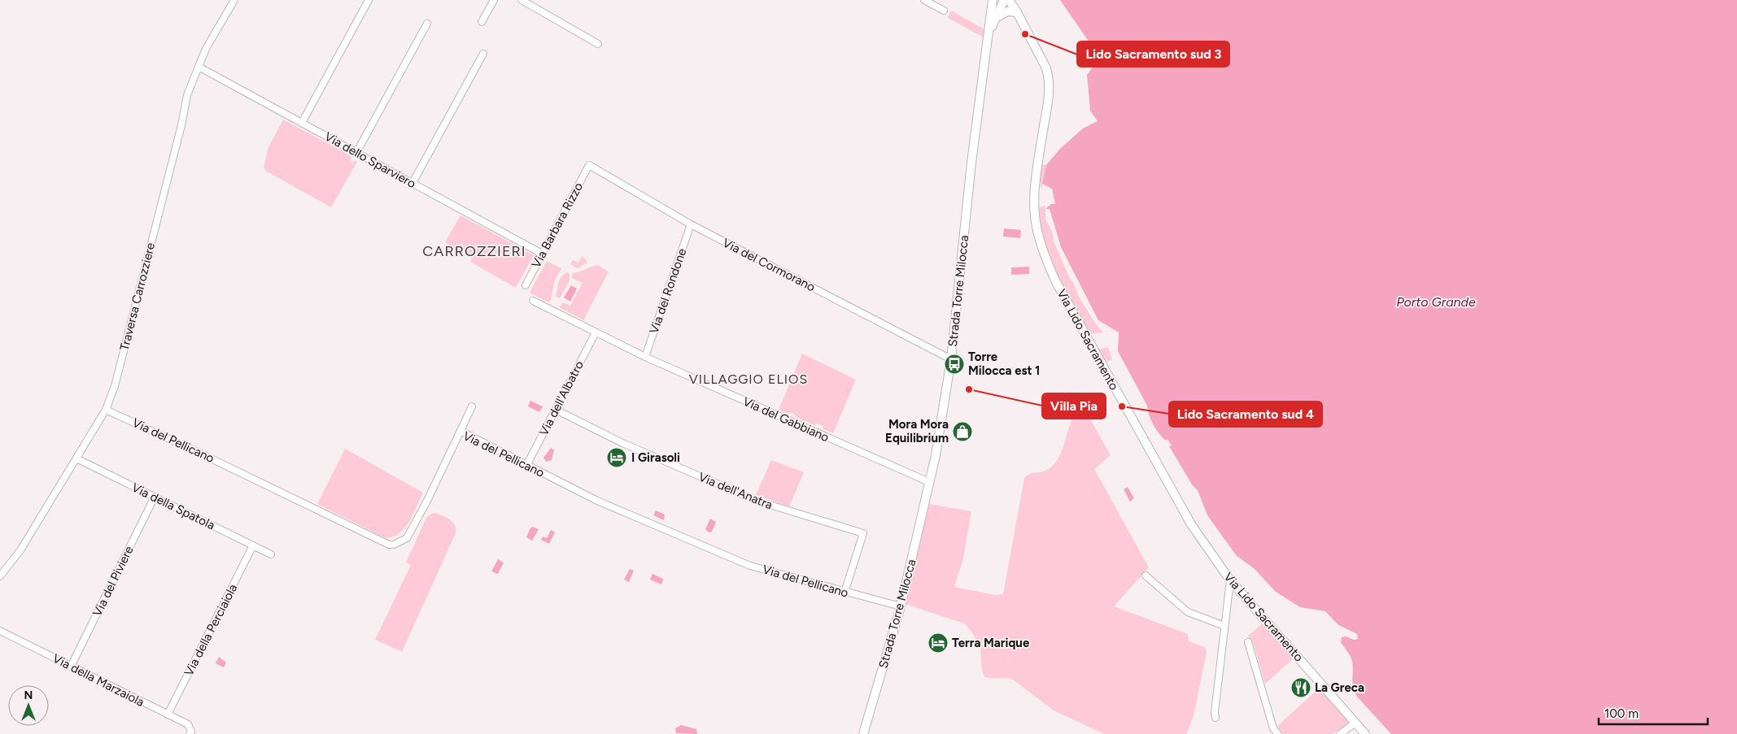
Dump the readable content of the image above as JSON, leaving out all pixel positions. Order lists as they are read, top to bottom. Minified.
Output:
{"streets":{"street":["Via dello Sparviero","Via Barbara Rizzo","Via del Cormorano","Via del Rondone","Strada Torre Milocca","Traversa Carrozziere","Via Lido Sacramento","Via dell'Albatro","Via del Gabbiano","Via del Pellicano","Via dell'Anatra","Via della Spatola","Via del Piviere","Via della Perciaiola","Via della Marzaiola"]},"crossings":[["Via dello Sparviero","Via Barbara Rizzo"],["Via dello Sparviero","Traversa Carrozziere"],["Via Barbara Rizzo","Via del Cormorano"],["Via del Cormorano","Via del Rondone"],["Via del Cormorano","Strada Torre Milocca"],["Via del Rondone","Via del Gabbiano"],["Strada Torre Milocca","Via del Gabbiano"],["Strada Torre Milocca","Via del Pellicano"],["Traversa Carrozziere","Via del Pellicano"],["Traversa Carrozziere","Via della Spatola"],["Via dell'Albatro","Via del Gabbiano"],["Via dell'Albatro","Via del Pellicano"],["Via dell'Albatro","Via dell'Anatra"],["Via del Pellicano","Via dell'Anatra"],["Via della Spatola","Via del Piviere"],["Via della Spatola","Via della Perciaiola"],["Via del Piviere","Via della Marzaiola"],["Via della Perciaiola","Via della Marzaiola"]],"districts":["CARROZZIERI","VILLAGGIO ELIOS"],"water":["Porto Grande"],"places":{"other":["Lido Sacramento sud 3","Villa Pia","Lido Sacramento sud 4"],"bus stop":["Torre Milocca est 1"],"shop":["Mora Mora Equilibrium"],"hotel":["I Girasoli","Terra Marique"],"restaurant":["La Greca"]},"scale_bar":"100 m","north":"top"}
